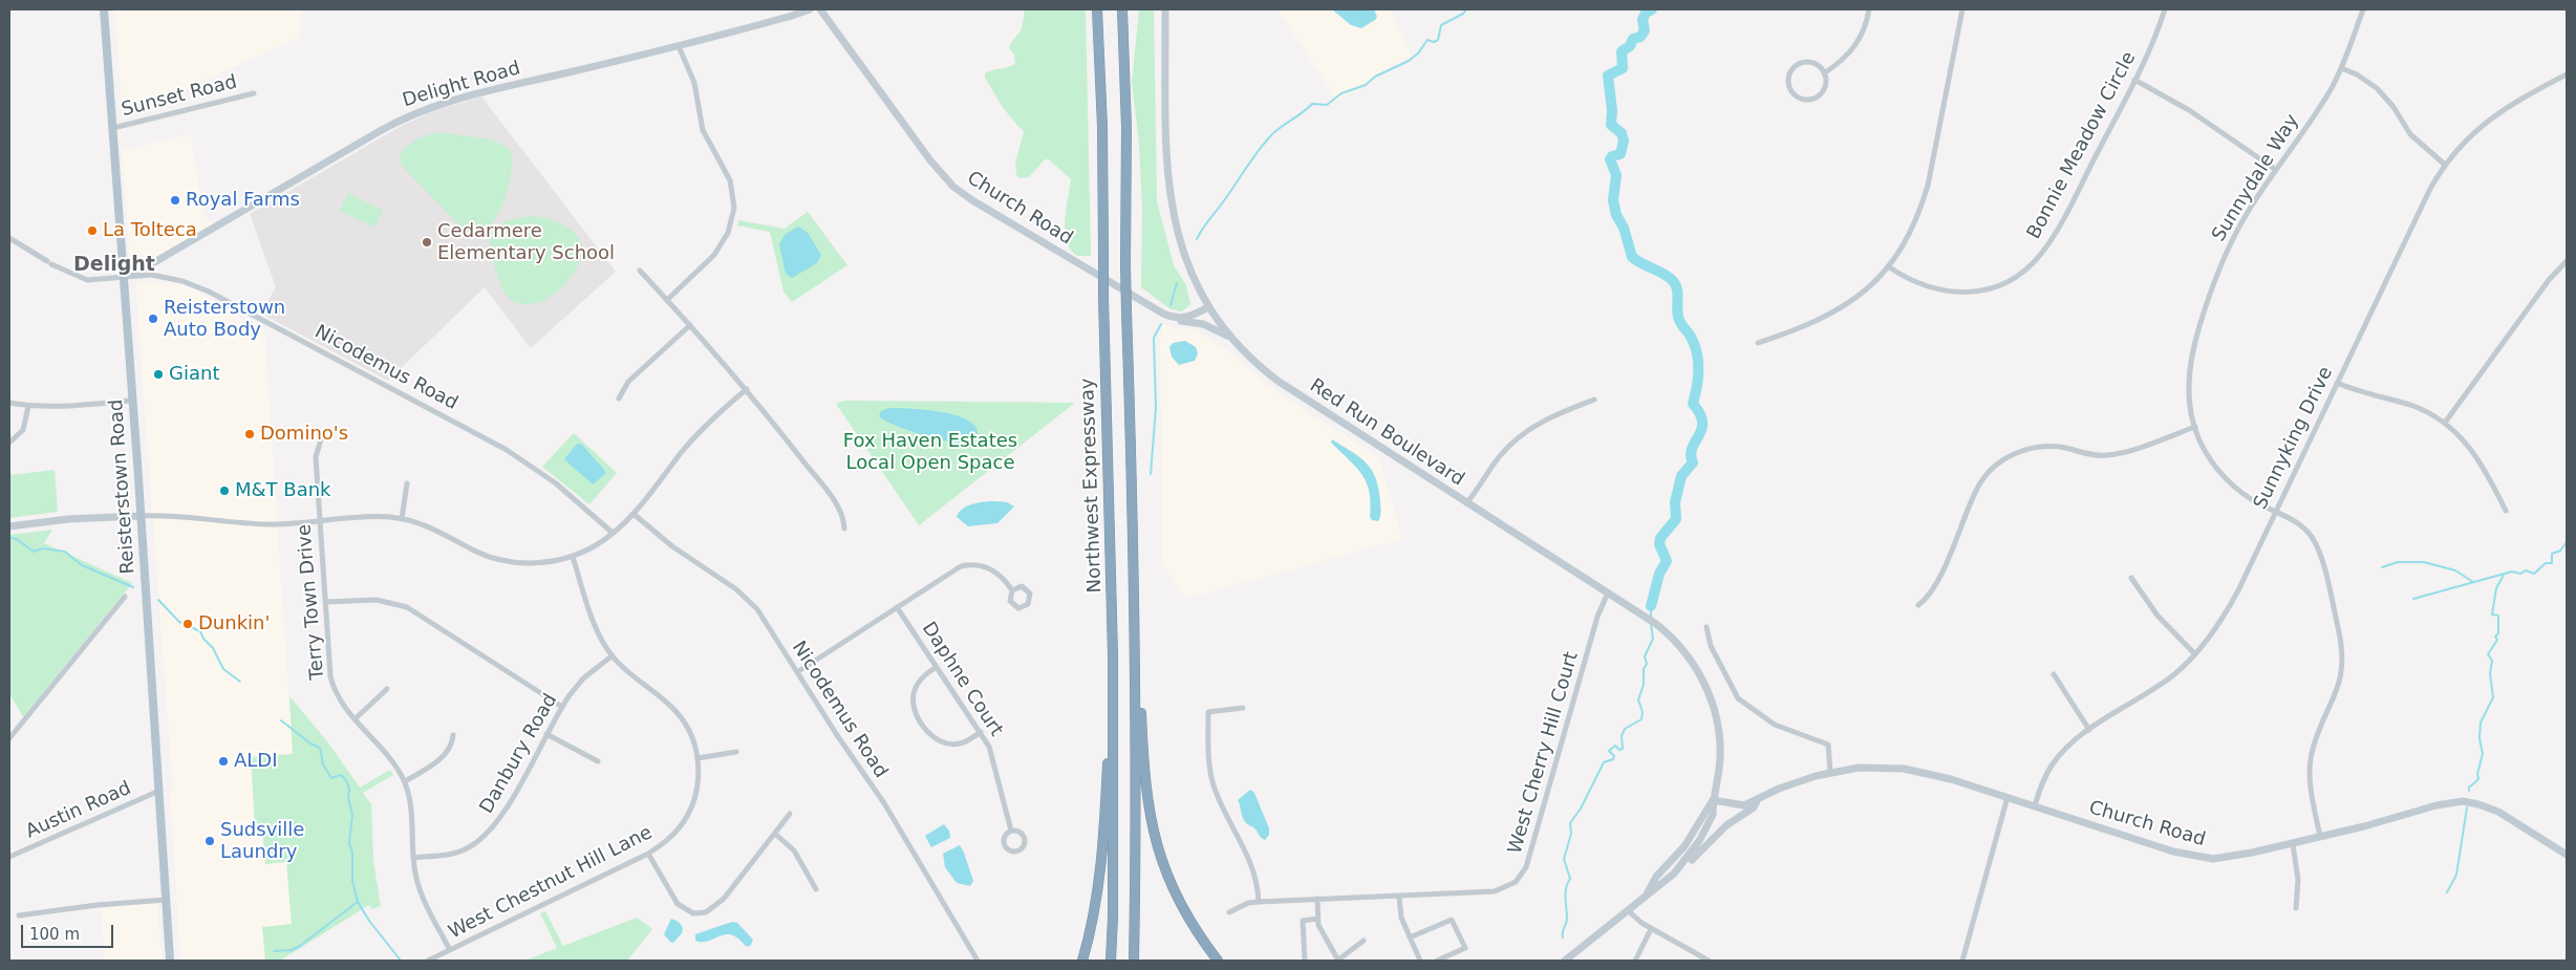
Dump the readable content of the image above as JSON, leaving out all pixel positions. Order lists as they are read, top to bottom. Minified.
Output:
{"streets":{"highway":["Northwest Expressway"],"main road":["Reisterstown Road"],"street":["Delight Road","Sunset Road","Bonnie Meadow Circle","Sunnydale Way","Church Road","Nicodemus Road","Red Run Boulevard","Sunnyking Drive","Terry Town Drive","Daphne Court","West Cherry Hill Court","Danbury Road","Austin Road","West Chestnut Hill Lane"]},"crossings":[["Delight Road","Nicodemus Road"],["Delight Road","Reisterstown Road"],["Sunset Road","Reisterstown Road"],["Sunnydale Way","Church Road"],["Sunnydale Way","Sunnyking Drive"],["Church Road","Red Run Boulevard"],["Church Road","Sunnyking Drive"],["Nicodemus Road","Reisterstown Road"],["Red Run Boulevard","West Cherry Hill Court"],["Reisterstown Road","Austin Road"],["Terry Town Drive","Danbury Road"],["Terry Town Drive","West Chestnut Hill Lane"],["Danbury Road","West Chestnut Hill Lane"]],"districts":["Delight"],"parks":["Fox Haven Estates Local Open Space"],"places":["Royal Farms","La Tolteca","Cedarmere Elementary School","Reisterstown Auto Body","Giant","Domino's","M&T Bank","Dunkin'","ALDI","Sudsville Laundry"],"scale_bar":"100 m"}
